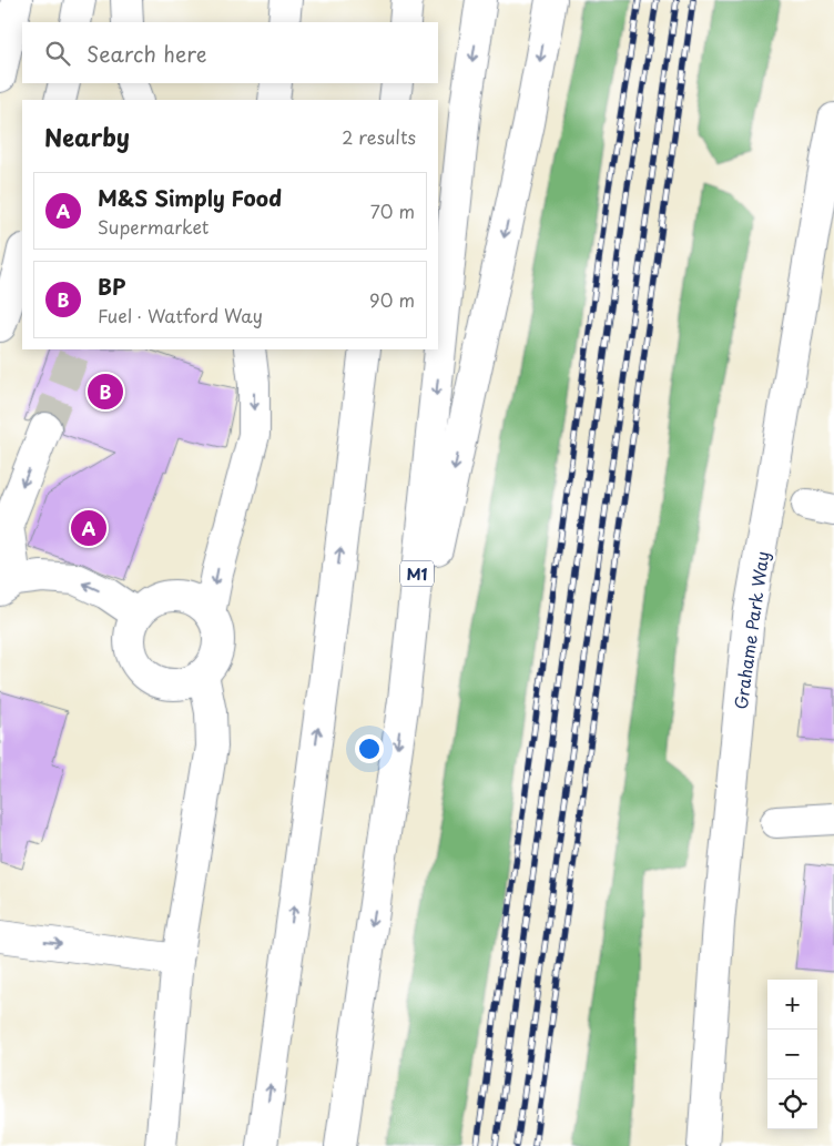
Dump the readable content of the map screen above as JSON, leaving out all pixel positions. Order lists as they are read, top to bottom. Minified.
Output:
{"streets":{"main road":["M1","Grahame Park Way"]},"page":{"search":"Search here","heading":["Nearby","2 results"],"list":[{"mark":"A","name":"M&S Simply Food","note":"Supermarket","value":"70 m"},{"mark":"B","name":"BP","note":"Fuel · Watford Way","value":"90 m"}],"pins":["B","A"],"map_buttons":["+","−"]}}
